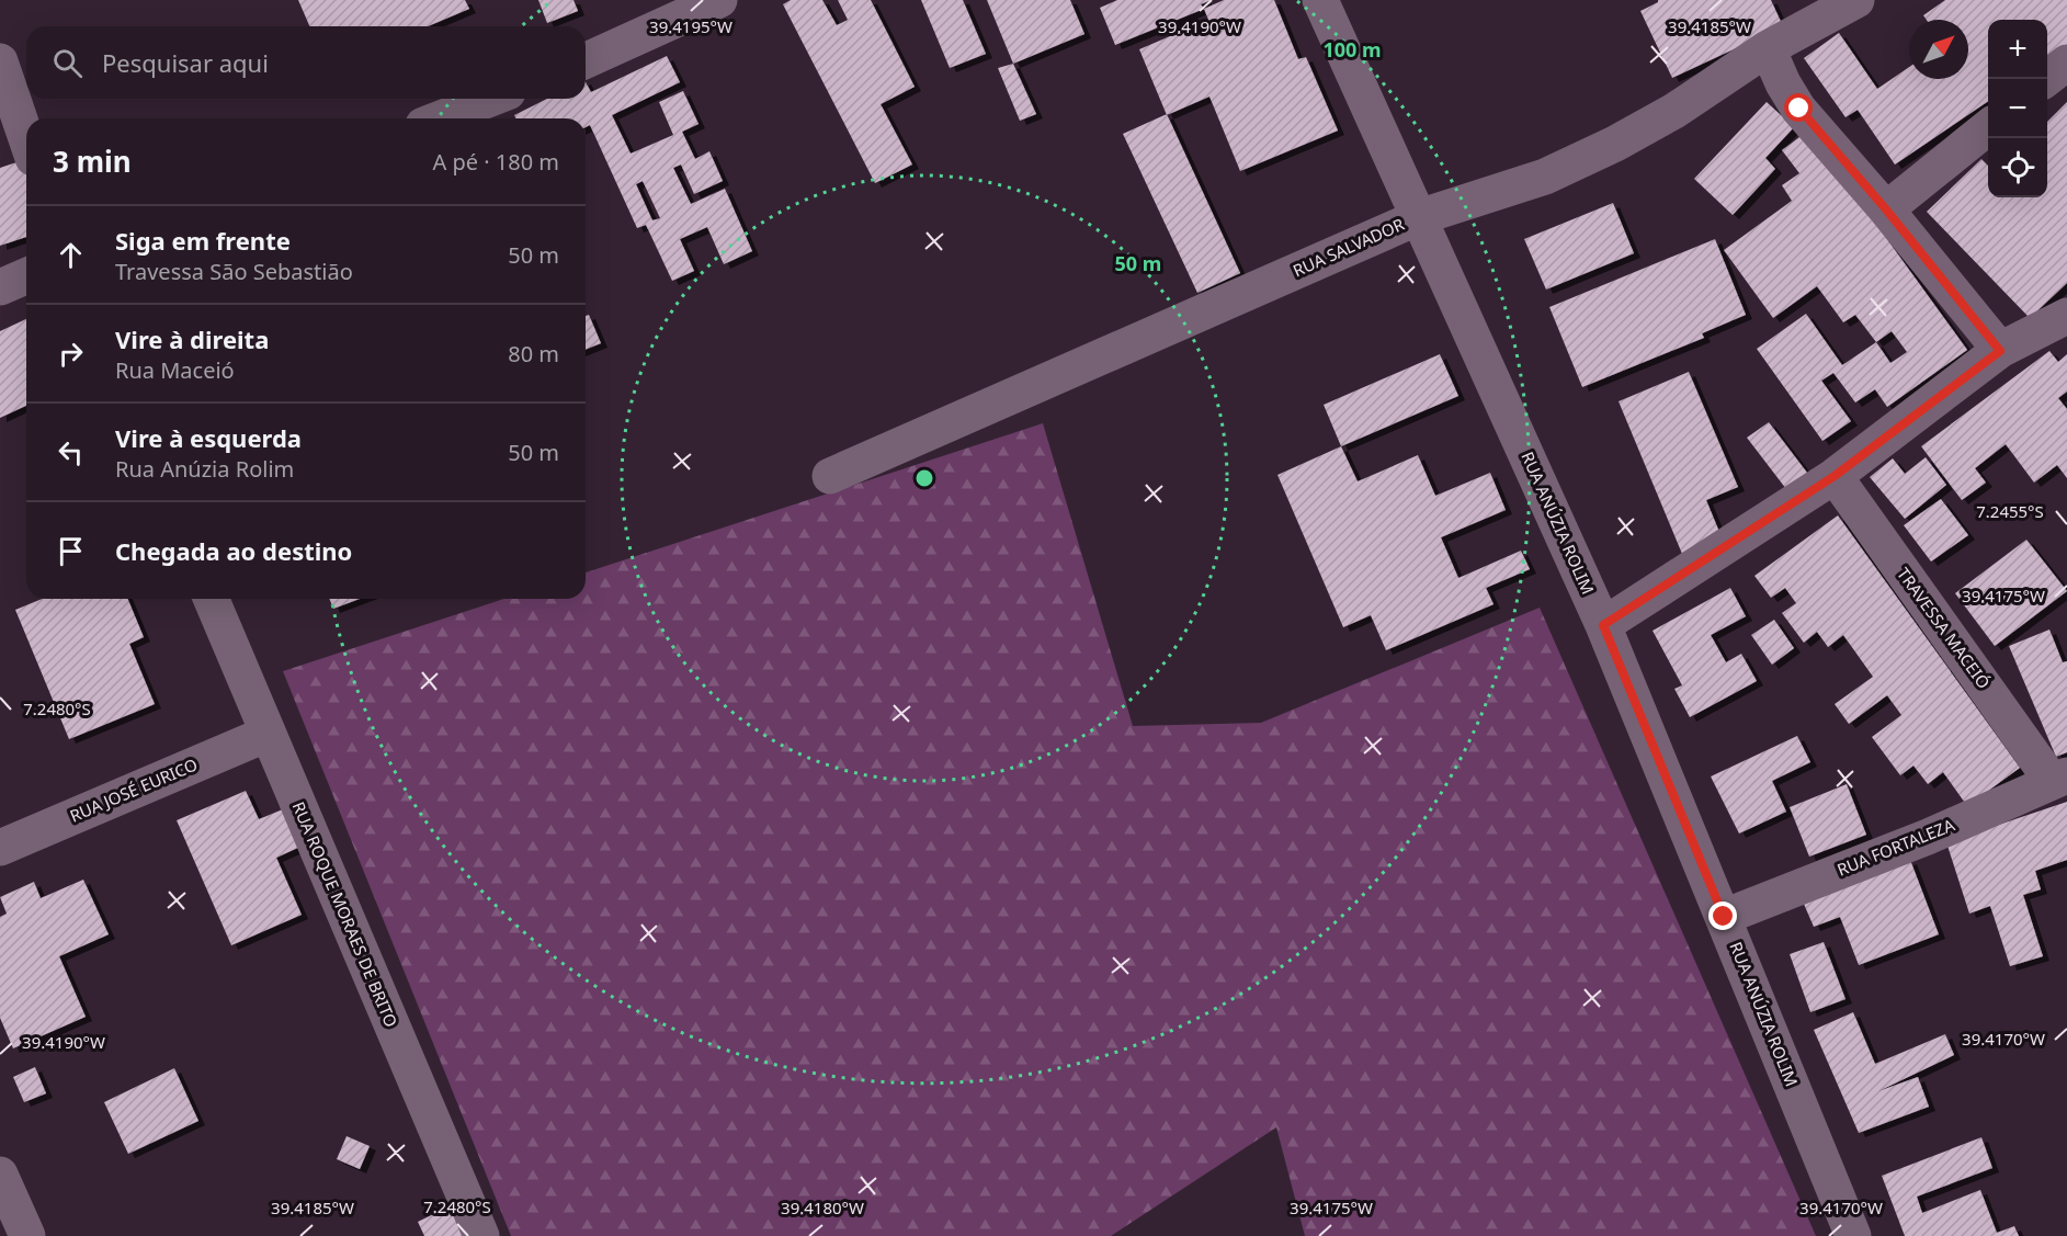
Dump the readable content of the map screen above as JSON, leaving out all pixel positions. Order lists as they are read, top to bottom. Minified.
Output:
{"streets":{"street":["RUA SALVADOR","RUA ANÚZIA ROLIM","TRAVESSA MACEIÓ","RUA JOSÉ EURICO","RUA FORTALEZA","RUA ROQUE MORAES DE BRITO"]},"crossings":[["RUA SALVADOR","RUA ANÚZIA ROLIM"],["RUA ANÚZIA ROLIM","RUA FORTALEZA"],["TRAVESSA MACEIÓ","RUA FORTALEZA"],["RUA JOSÉ EURICO","RUA ROQUE MORAES DE BRITO"]],"north":"top right","page":{"map_buttons":["+","−"],"search":"Pesquisar aqui","heading":["3 min","A pé · 180 m"],"list":[["Siga em frente","Travessa São Sebastião","50 m"],["Vire à direita","Rua Maceió","80 m"],["Vire à esquerda","Rua Anúzia Rolim","50 m"],"Chegada ao destino"]},"coordinates":["39.4195°W","39.4190°W","39.4185°W","7.2455°S","39.4175°W","7.2480°S","39.4170°W","39.4180°W"],"rings":["100 m","50 m"]}
